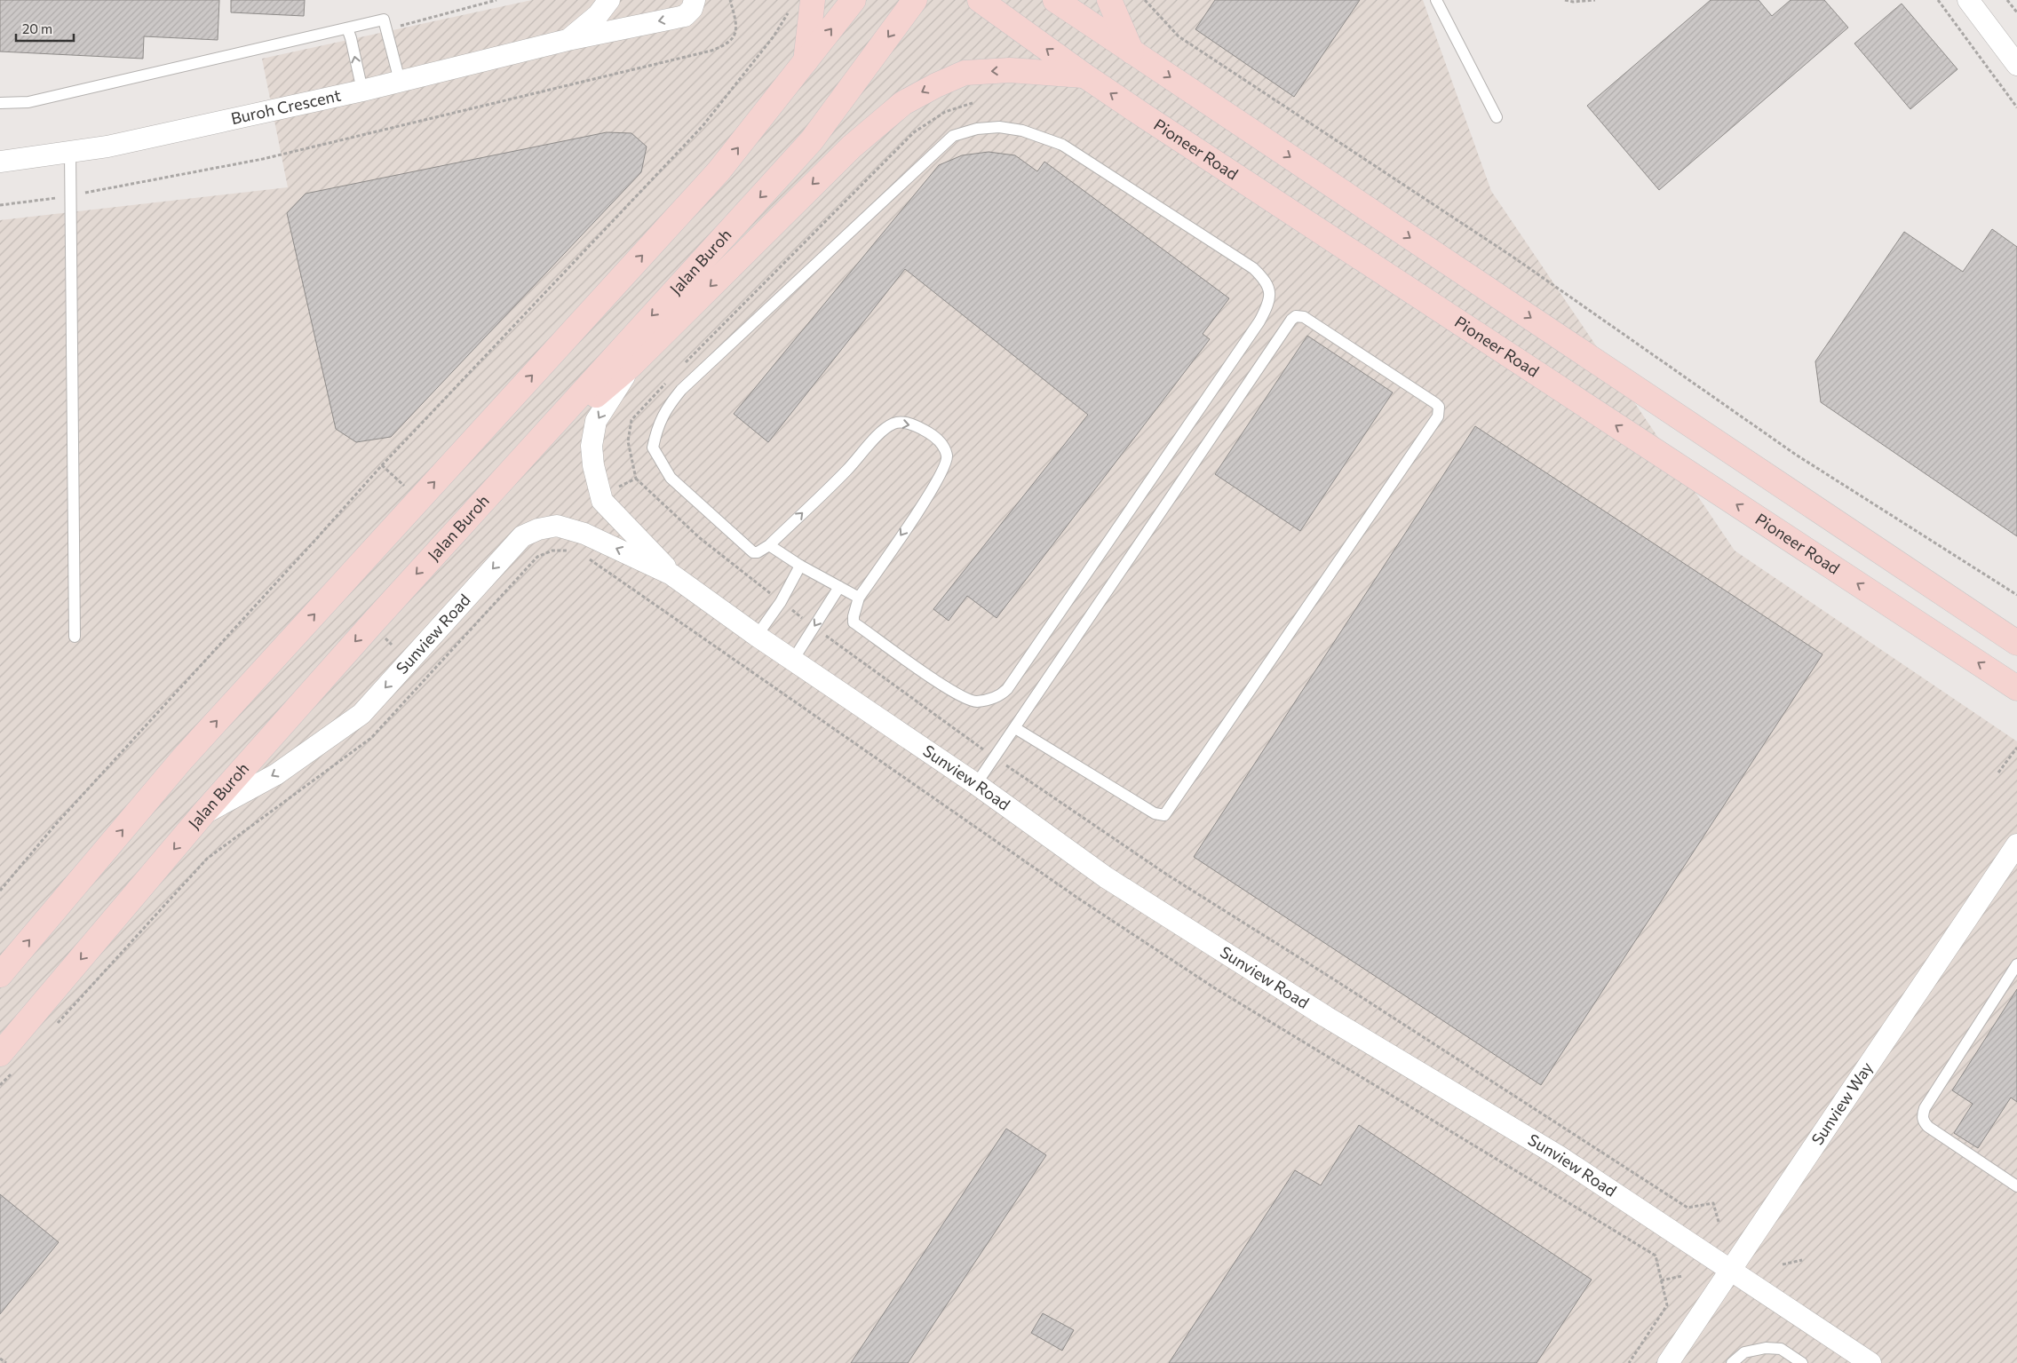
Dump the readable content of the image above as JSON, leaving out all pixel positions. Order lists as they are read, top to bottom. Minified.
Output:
{"streets":{"main road":["Pioneer Road","Jalan Buroh"],"street":["Buroh Crescent","Sunview Road","Sunview Way"]},"crossings":[["Jalan Buroh","Sunview Road"],["Sunview Road","Sunview Way"]],"scale_bar":"20 m"}
